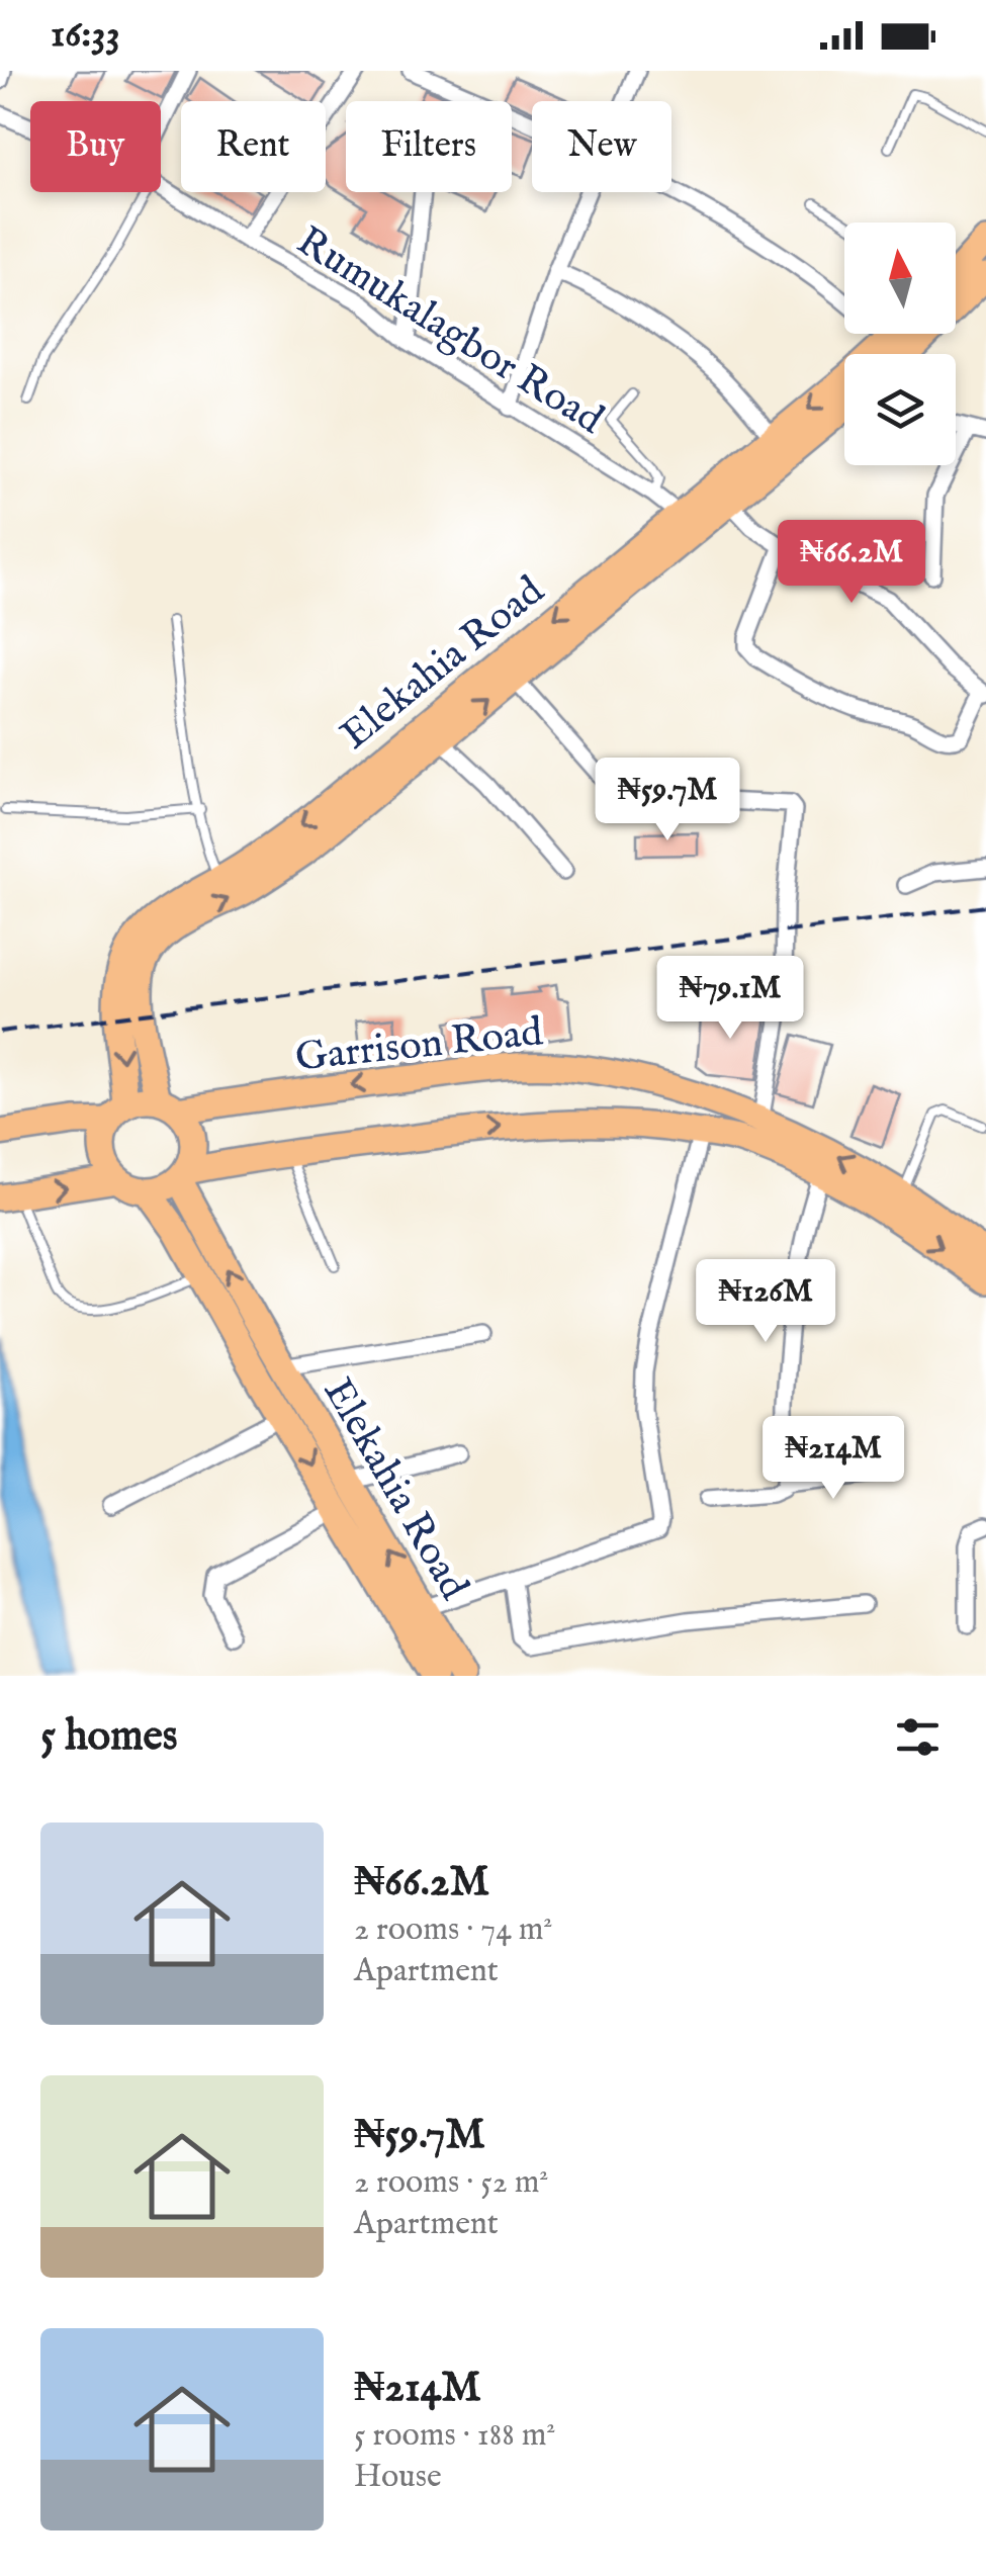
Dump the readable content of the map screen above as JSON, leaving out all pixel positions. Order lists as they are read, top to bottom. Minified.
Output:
{"streets":{"main road":["Elekahia Road","Garrison Road"],"street":["Rumukalagbor Road"]},"crossings":[["Rumukalagbor Road","Elekahia Road"],["Elekahia Road","Garrison Road"]],"north":"top","page":{"status":"16:33","chip":["Buy","Rent","Filters","New"],"price":["₦66.2M","₦59.7M","₦79.1M","₦126M","₦214M"],"heading":"5 homes","list":[{"name":"₦66.2M","note":"2 rooms · 74 m² · Apartment"},{"name":"₦59.7M","note":"2 rooms · 52 m² · Apartment"},{"name":"₦214M","note":"5 rooms · 188 m² · House"}]}}
